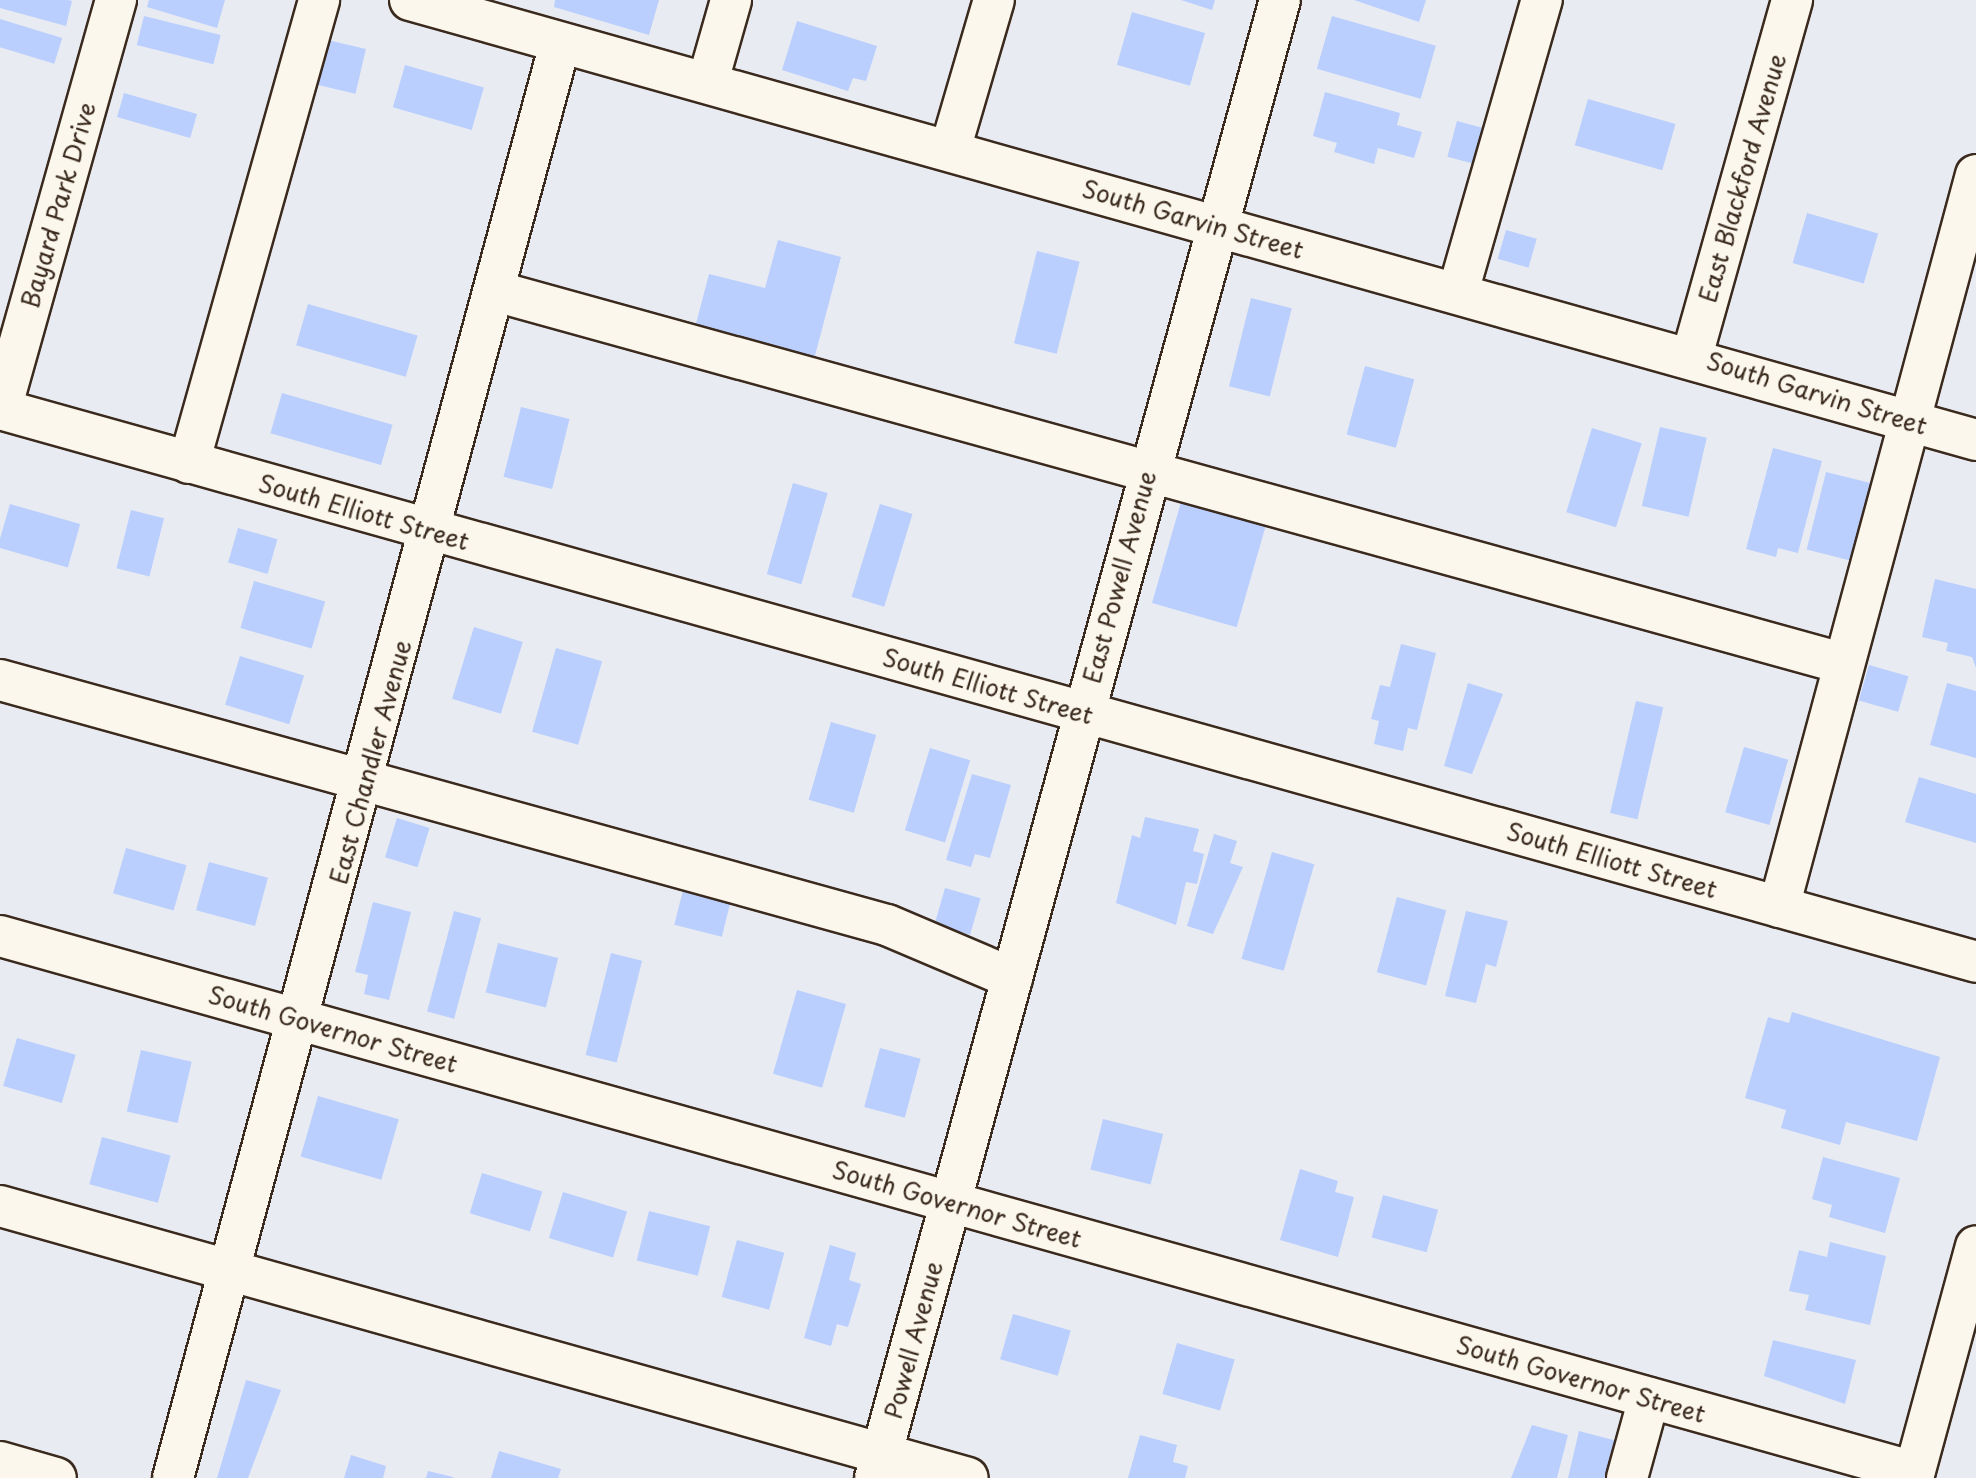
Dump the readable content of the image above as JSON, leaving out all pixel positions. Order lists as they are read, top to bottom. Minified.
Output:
{"streets":{"street":["East Blackford Avenue","Bayard Park Drive","South Garvin Street","South Elliott Street","East Powell Avenue","East Chandler Avenue","South Governor Street","Powell Avenue"]},"crossings":[["East Blackford Avenue","South Garvin Street"],["Bayard Park Drive","South Elliott Street"],["South Garvin Street","East Powell Avenue"],["South Garvin Street","East Chandler Avenue"],["South Elliott Street","East Powell Avenue"],["South Elliott Street","East Chandler Avenue"],["East Powell Avenue","South Governor Street"],["East Powell Avenue","Powell Avenue"],["East Chandler Avenue","South Governor Street"],["South Governor Street","Powell Avenue"]]}
